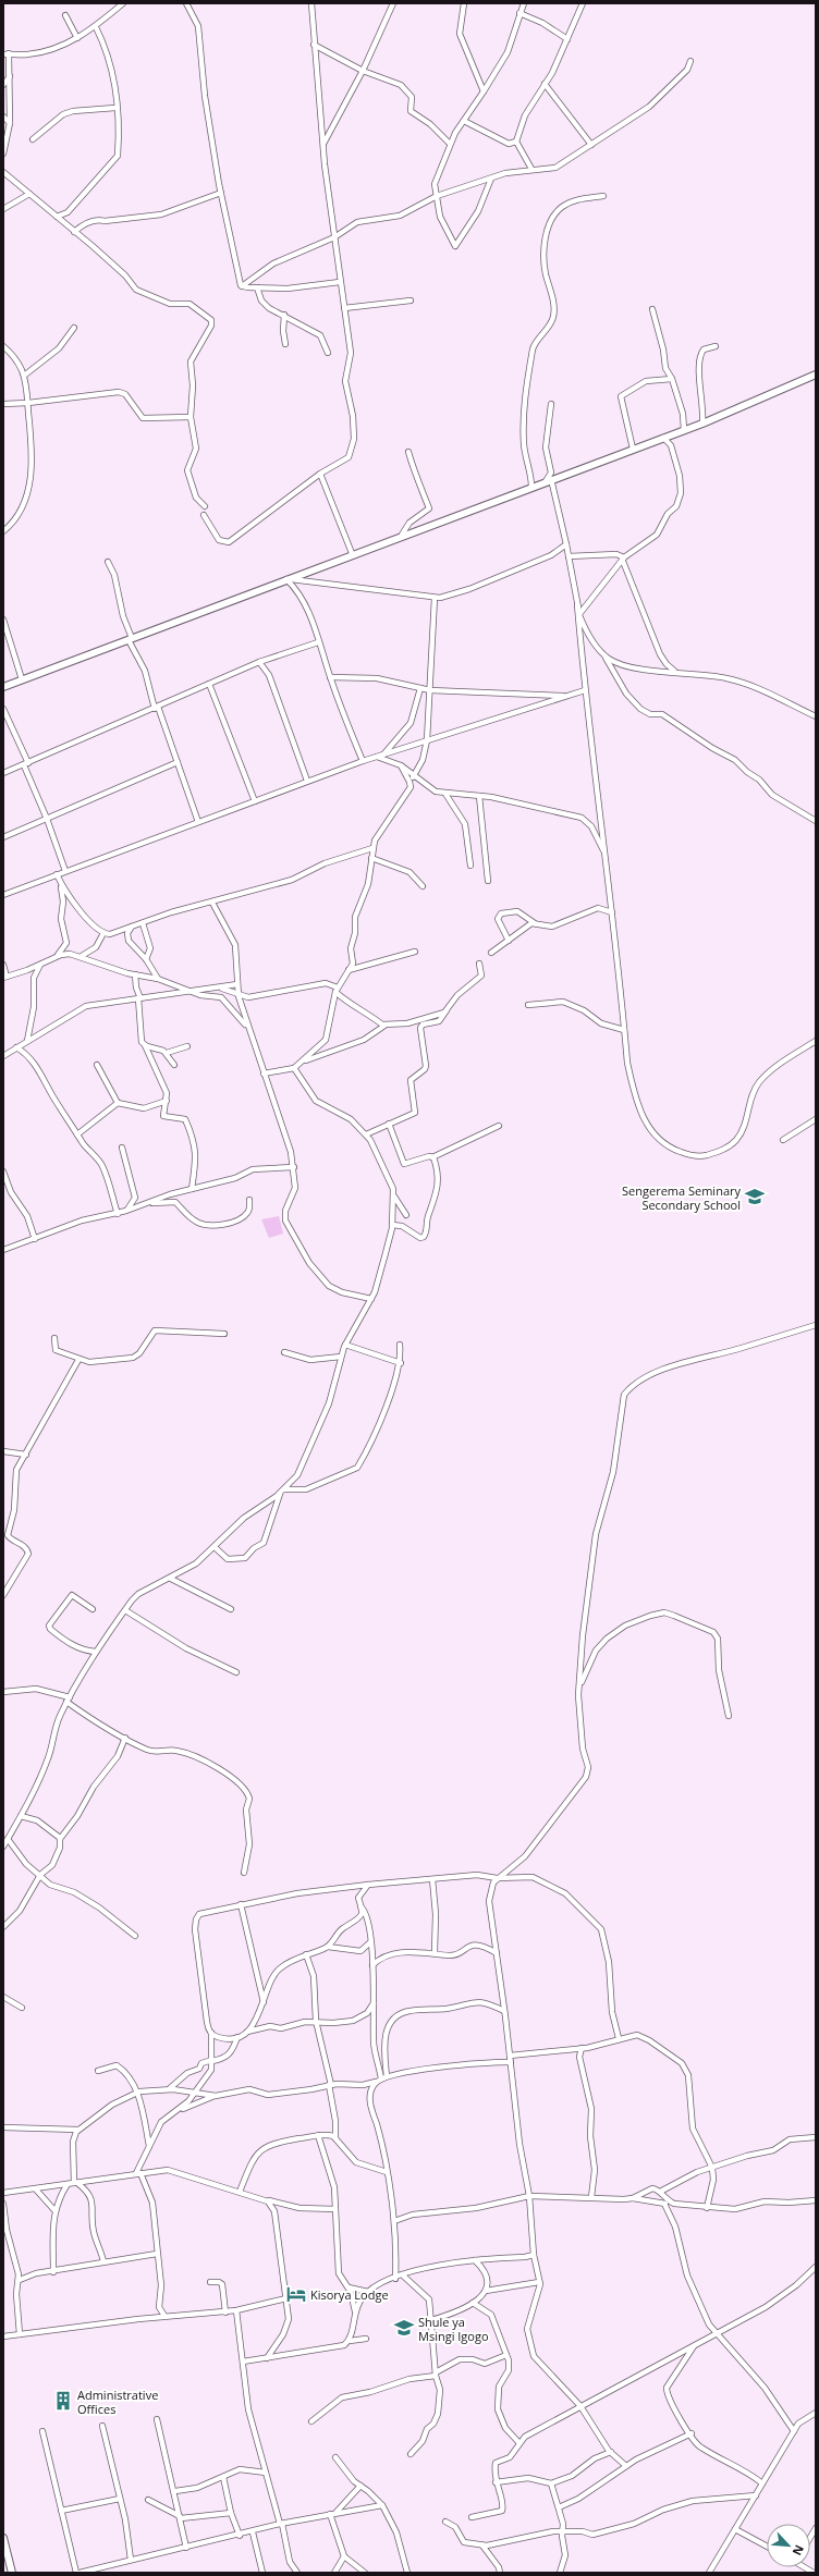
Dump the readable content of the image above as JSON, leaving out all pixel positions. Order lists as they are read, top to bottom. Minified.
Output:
{"places":{"school or university":["Sengerema Seminary Secondary School","Shule ya Msingi Igogo"],"hotel":["Kisorya Lodge"],"building":["Administrative Offices"]},"north":"bottom right"}
